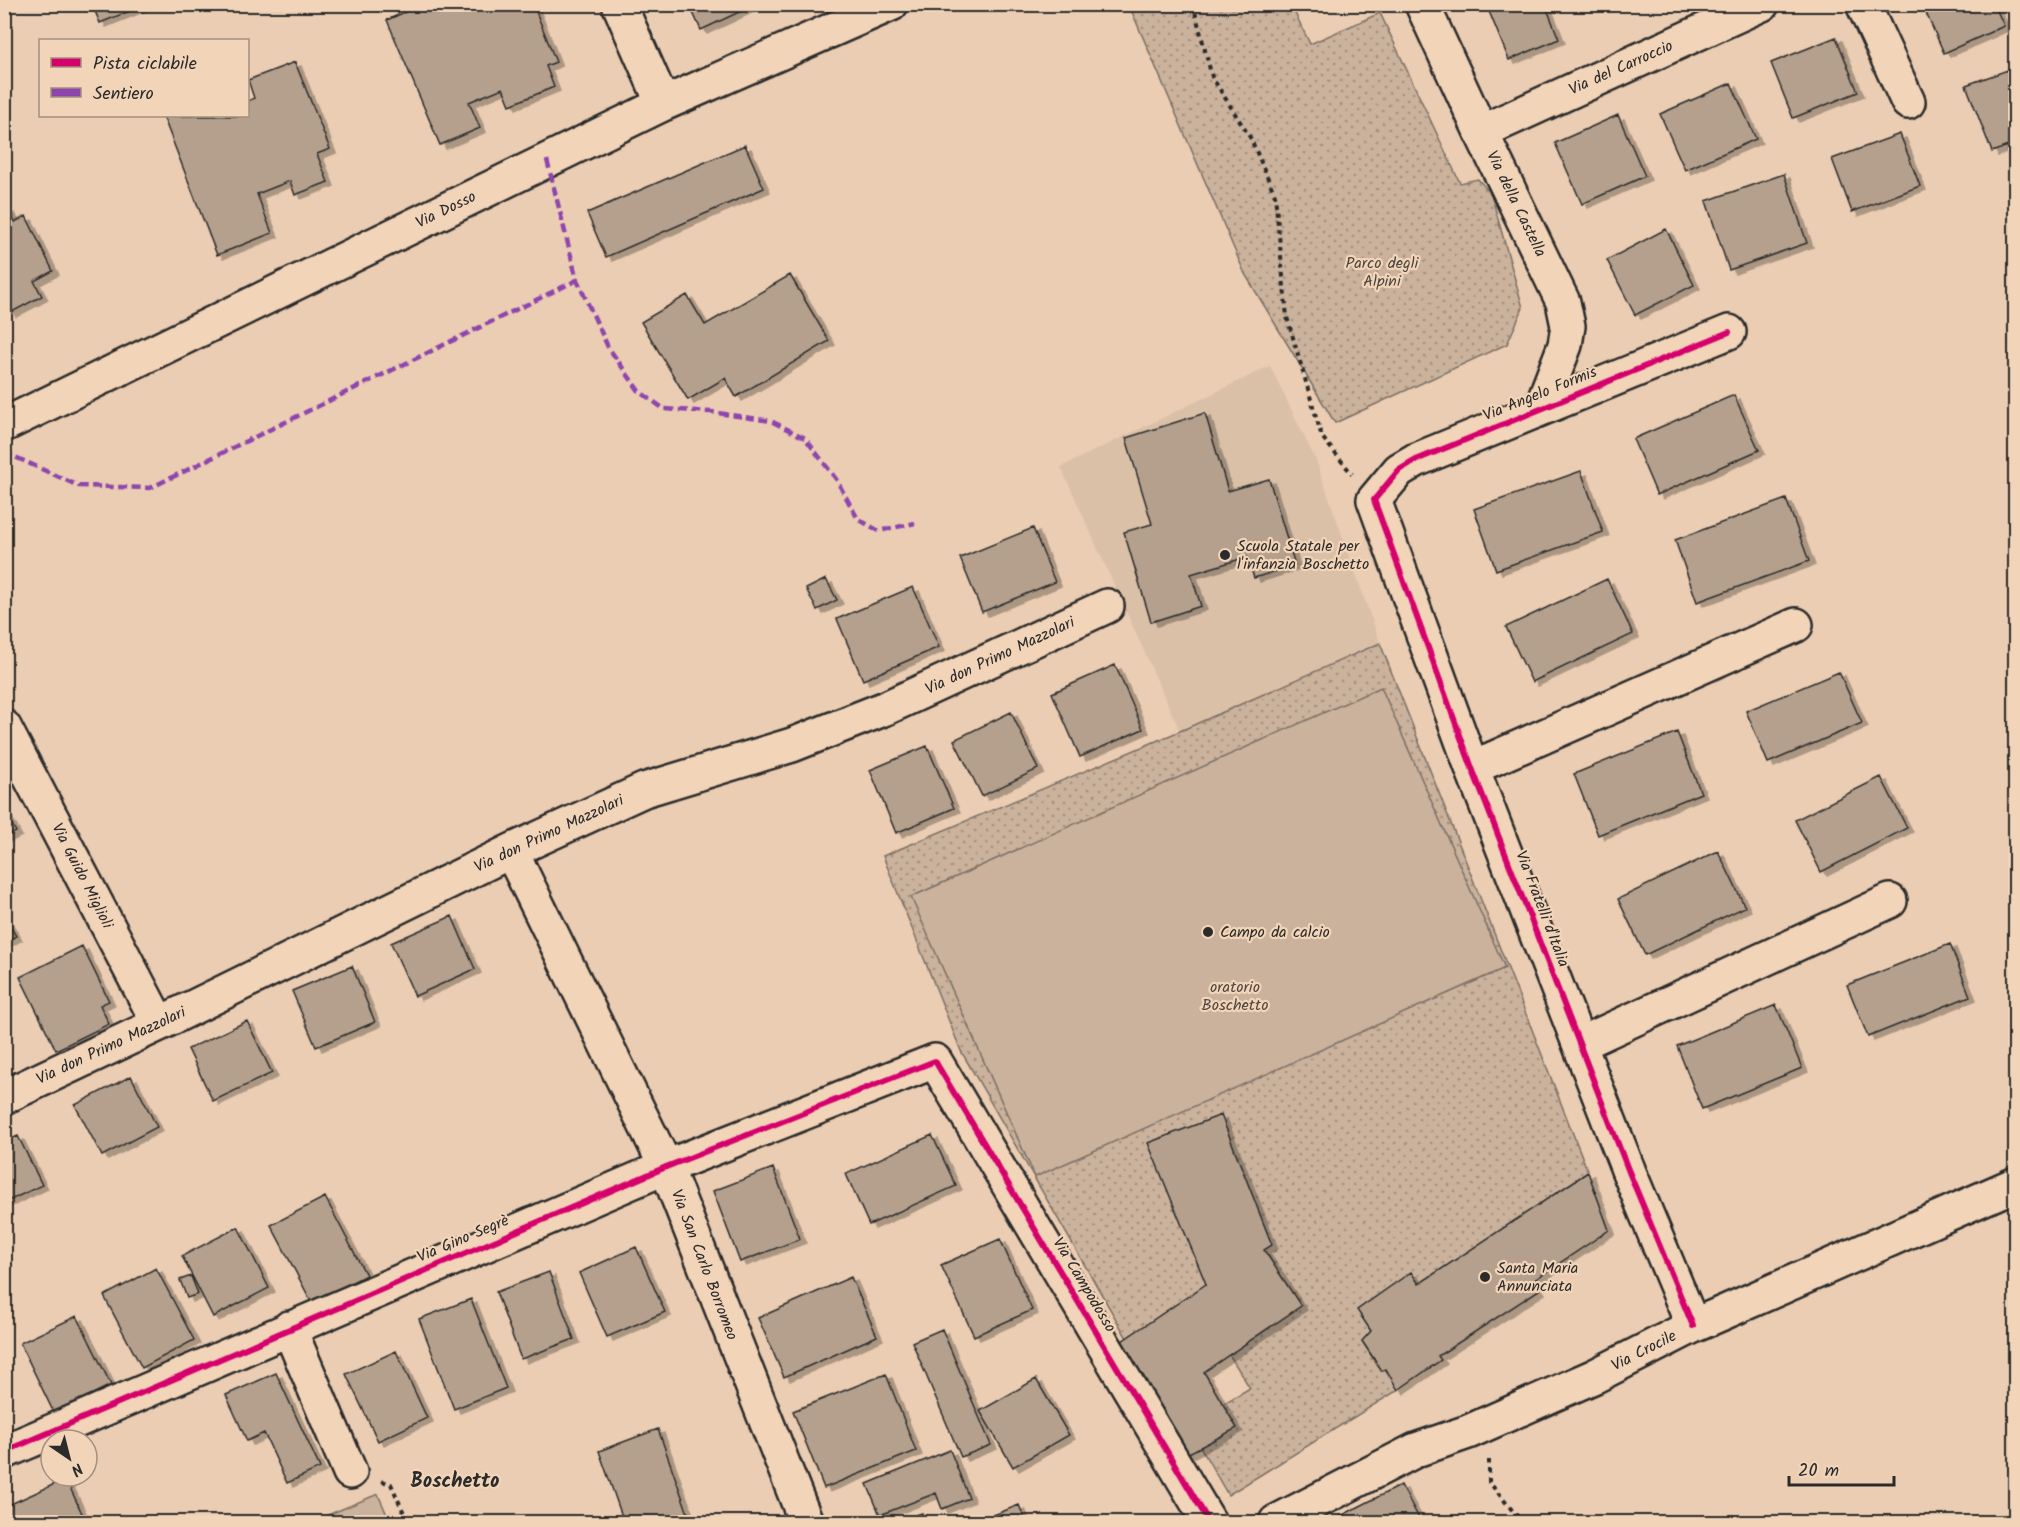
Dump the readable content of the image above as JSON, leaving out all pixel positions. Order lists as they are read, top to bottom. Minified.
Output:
{"streets":{"street":["Via del Carroccio","Via della Castella","Via Dosso","Via Angelo Formis","Via don Primo Mazzolari","Via Guido Miglioli","Via Fratelli d'Italia","Via Gino Segrè","Via San Carlo Borromeo","Via Campodosso","Via Crocile"]},"crossings":[["Via del Carroccio","Via della Castella"],["Via della Castella","Via Angelo Formis"],["Via Angelo Formis","Via Fratelli d'Italia"],["Via don Primo Mazzolari","Via Guido Miglioli"],["Via don Primo Mazzolari","Via San Carlo Borromeo"],["Via Fratelli d'Italia","Via Crocile"],["Via Gino Segrè","Via San Carlo Borromeo"],["Via Gino Segrè","Via Campodosso"]],"districts":["Boschetto"],"parks":["Parco degli Alpini","oratorio Boschetto"],"places":["Scuola Statale per l'infanzia Boschetto","Campo da calcio","Santa Maria Annunciata"],"legend":["Pista ciclabile","Sentiero"],"scale_bar":"20 m","north":"bottom right"}
